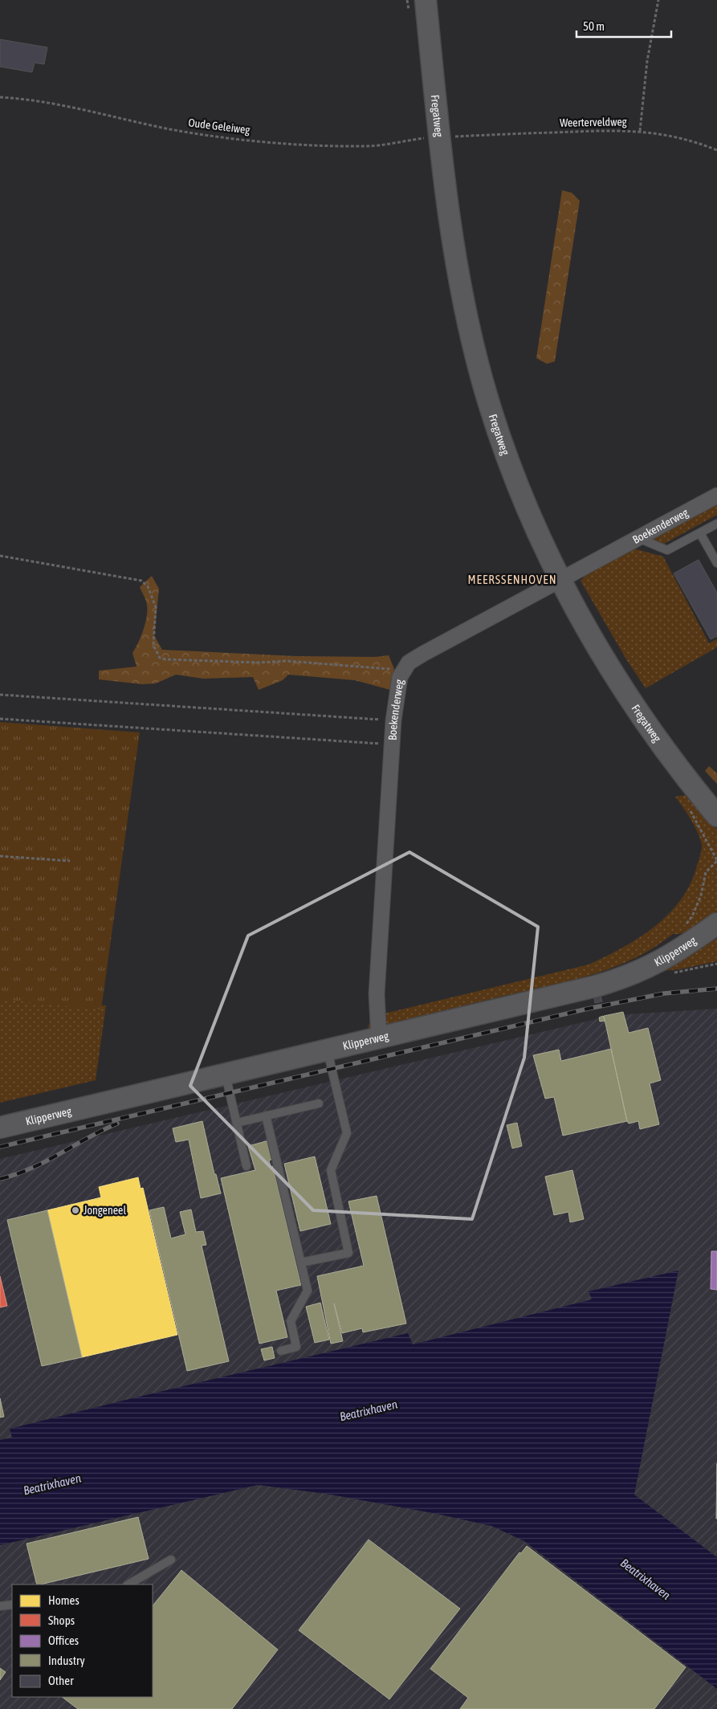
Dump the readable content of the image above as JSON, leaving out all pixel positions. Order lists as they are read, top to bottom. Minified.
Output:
{"streets":{"street":["Fregatweg","Boekenderweg","Klipperweg"],"path":["Weerterveldweg","Oude Geleiweg"]},"crossings":[["Fregatweg","Weerterveldweg"],["Fregatweg","Oude Geleiweg"],["Fregatweg","Boekenderweg"],["Weerterveldweg","Oude Geleiweg"],["Boekenderweg","Klipperweg"]],"districts":["MEERSSENHOVEN"],"water":["Beatrixhaven"],"places":["Jongeneel"],"legend":["Homes","Shops","Offices","Industry","Other"],"scale_bar":"50 m"}
